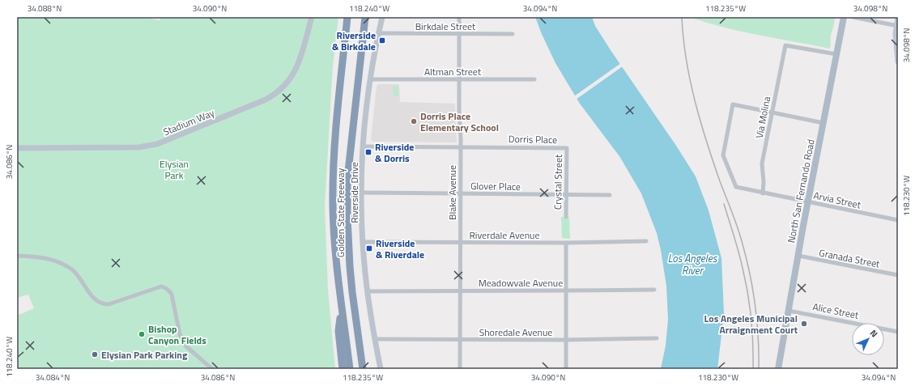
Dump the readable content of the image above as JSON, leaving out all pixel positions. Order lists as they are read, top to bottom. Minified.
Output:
{"streets":{"highway":["Golden State Freeway"],"main road":["Stadium Way","North San Fernando Road","Riverside Drive"],"street":["Birkdale Street","Altman Street","Via Molina","Dorris Place","Crystal Street","Glover Place","Blake Avenue","Arvia Street","Riverdale Avenue","Granada Street","Meadowvale Avenue","Alice Street","Shoredale Avenue"]},"crossings":[["Birkdale Street","Riverside Drive"],["Birkdale Street","Blake Avenue"],["Altman Street","Riverside Drive"],["Altman Street","Blake Avenue"],["Via Molina","North San Fernando Road"],["Via Molina","Arvia Street"],["Dorris Place","Crystal Street"],["Dorris Place","Riverside Drive"],["Dorris Place","Blake Avenue"],["Crystal Street","Glover Place"],["Glover Place","Riverside Drive"],["Glover Place","Blake Avenue"],["North San Fernando Road","Arvia Street"],["North San Fernando Road","Granada Street"],["North San Fernando Road","Alice Street"],["Riverside Drive","Riverdale Avenue"],["Riverside Drive","Meadowvale Avenue"],["Riverside Drive","Shoredale Avenue"],["Blake Avenue","Riverdale Avenue"],["Blake Avenue","Meadowvale Avenue"],["Blake Avenue","Shoredale Avenue"]],"water":["Los Angeles River"],"parks":["Elysian Park"],"places":{"transit":["Riverside & Birkdale","Riverside & Dorris","Riverside & Riverdale"],"other":["Dorris Place Elementary School","Los Angeles Municipal Arraignment Court","Bishop Canyon Fields","Elysian Park Parking"]},"north":"top right","coordinates":["34.088°N","34.090°N","118.240°W","34.094°N","118.235°W","34.098°N","34.086°N","118.230°W","34.084°N"]}
